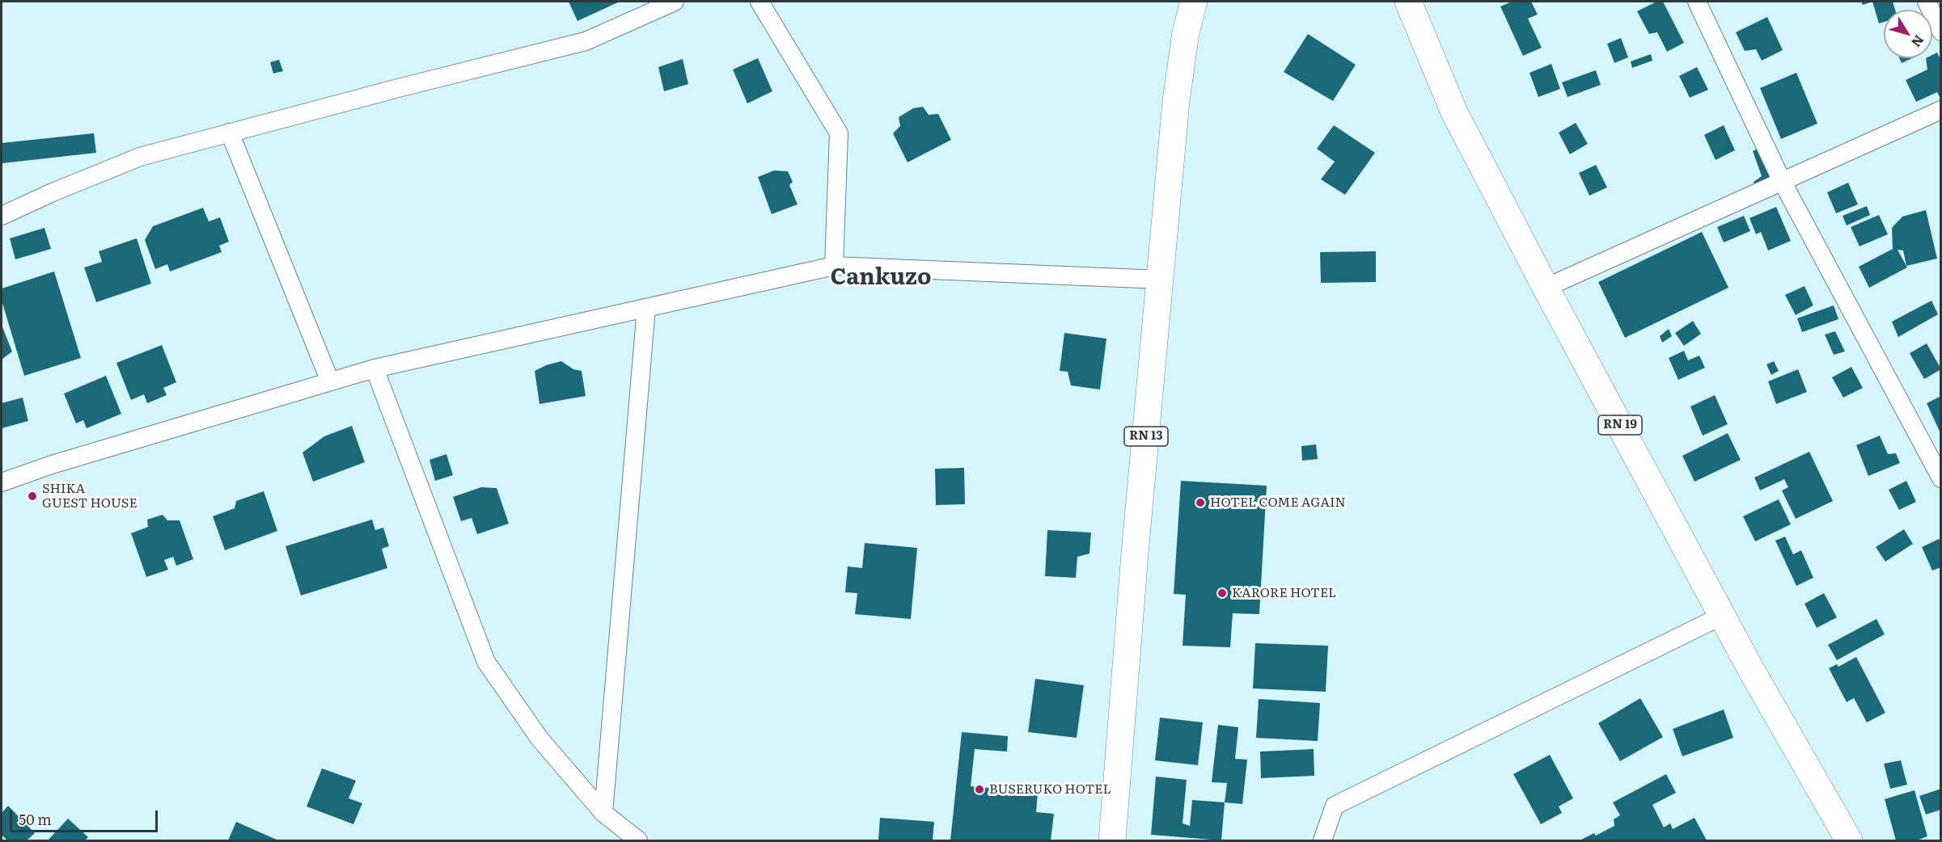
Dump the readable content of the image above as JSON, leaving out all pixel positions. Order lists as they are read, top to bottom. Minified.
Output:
{"streets":{"main road":["RN 19","RN 13"]},"districts":["Cankuzo"],"places":["SHIKA GUEST HOUSE","HOTEL COME AGAIN","KARORE HOTEL","BUSERUKO HOTEL"],"scale_bar":"50 m","north":"bottom right"}
